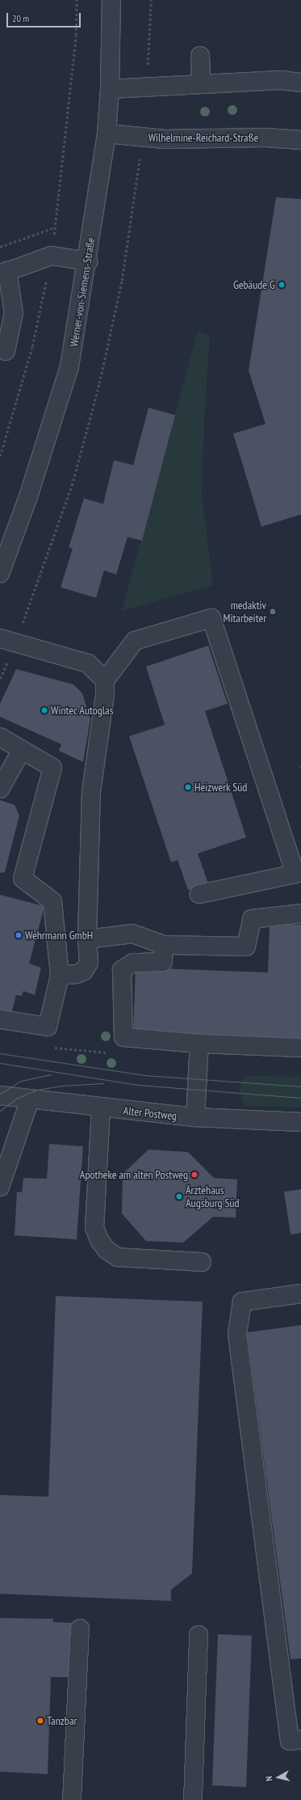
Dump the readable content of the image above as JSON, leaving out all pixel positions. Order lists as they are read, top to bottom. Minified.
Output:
{"streets":{"street":["Wilhelmine-Reichard-Straße","Werner-von-Siemens-Straße","Alter Postweg"]},"crossings":[["Wilhelmine-Reichard-Straße","Werner-von-Siemens-Straße"]],"places":["Gebäude G","medaktiv Mitarbeiter","Wintec Autoglas","Heizwerk Süd","Wehrmann GmbH","Apotheke am alten Postweg","Ärztehaus Augsburg Süd","Tanzbar"],"scale_bar":"20 m","north":"left"}
